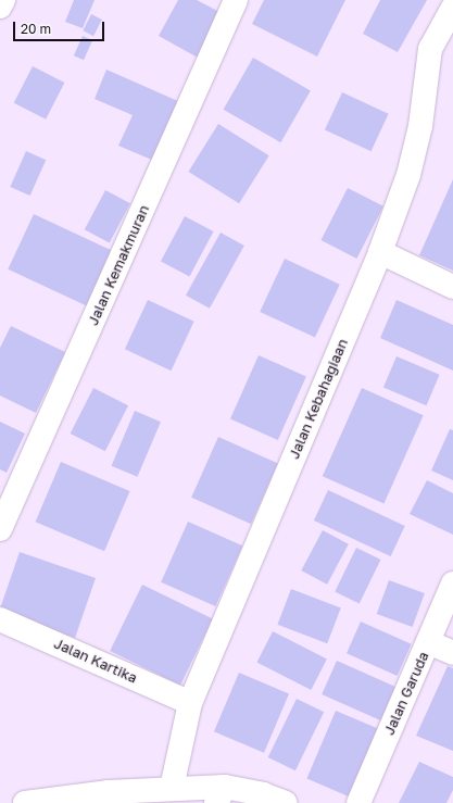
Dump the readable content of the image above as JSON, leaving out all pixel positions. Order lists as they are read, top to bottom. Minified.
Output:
{"streets":{"street":["Jalan Kemakmuran","Jalan Kebahagiaan","Jalan Kartika","Jalan Garuda"]},"crossings":[["Jalan Kebahagiaan","Jalan Kartika"]],"scale_bar":"20 m"}
